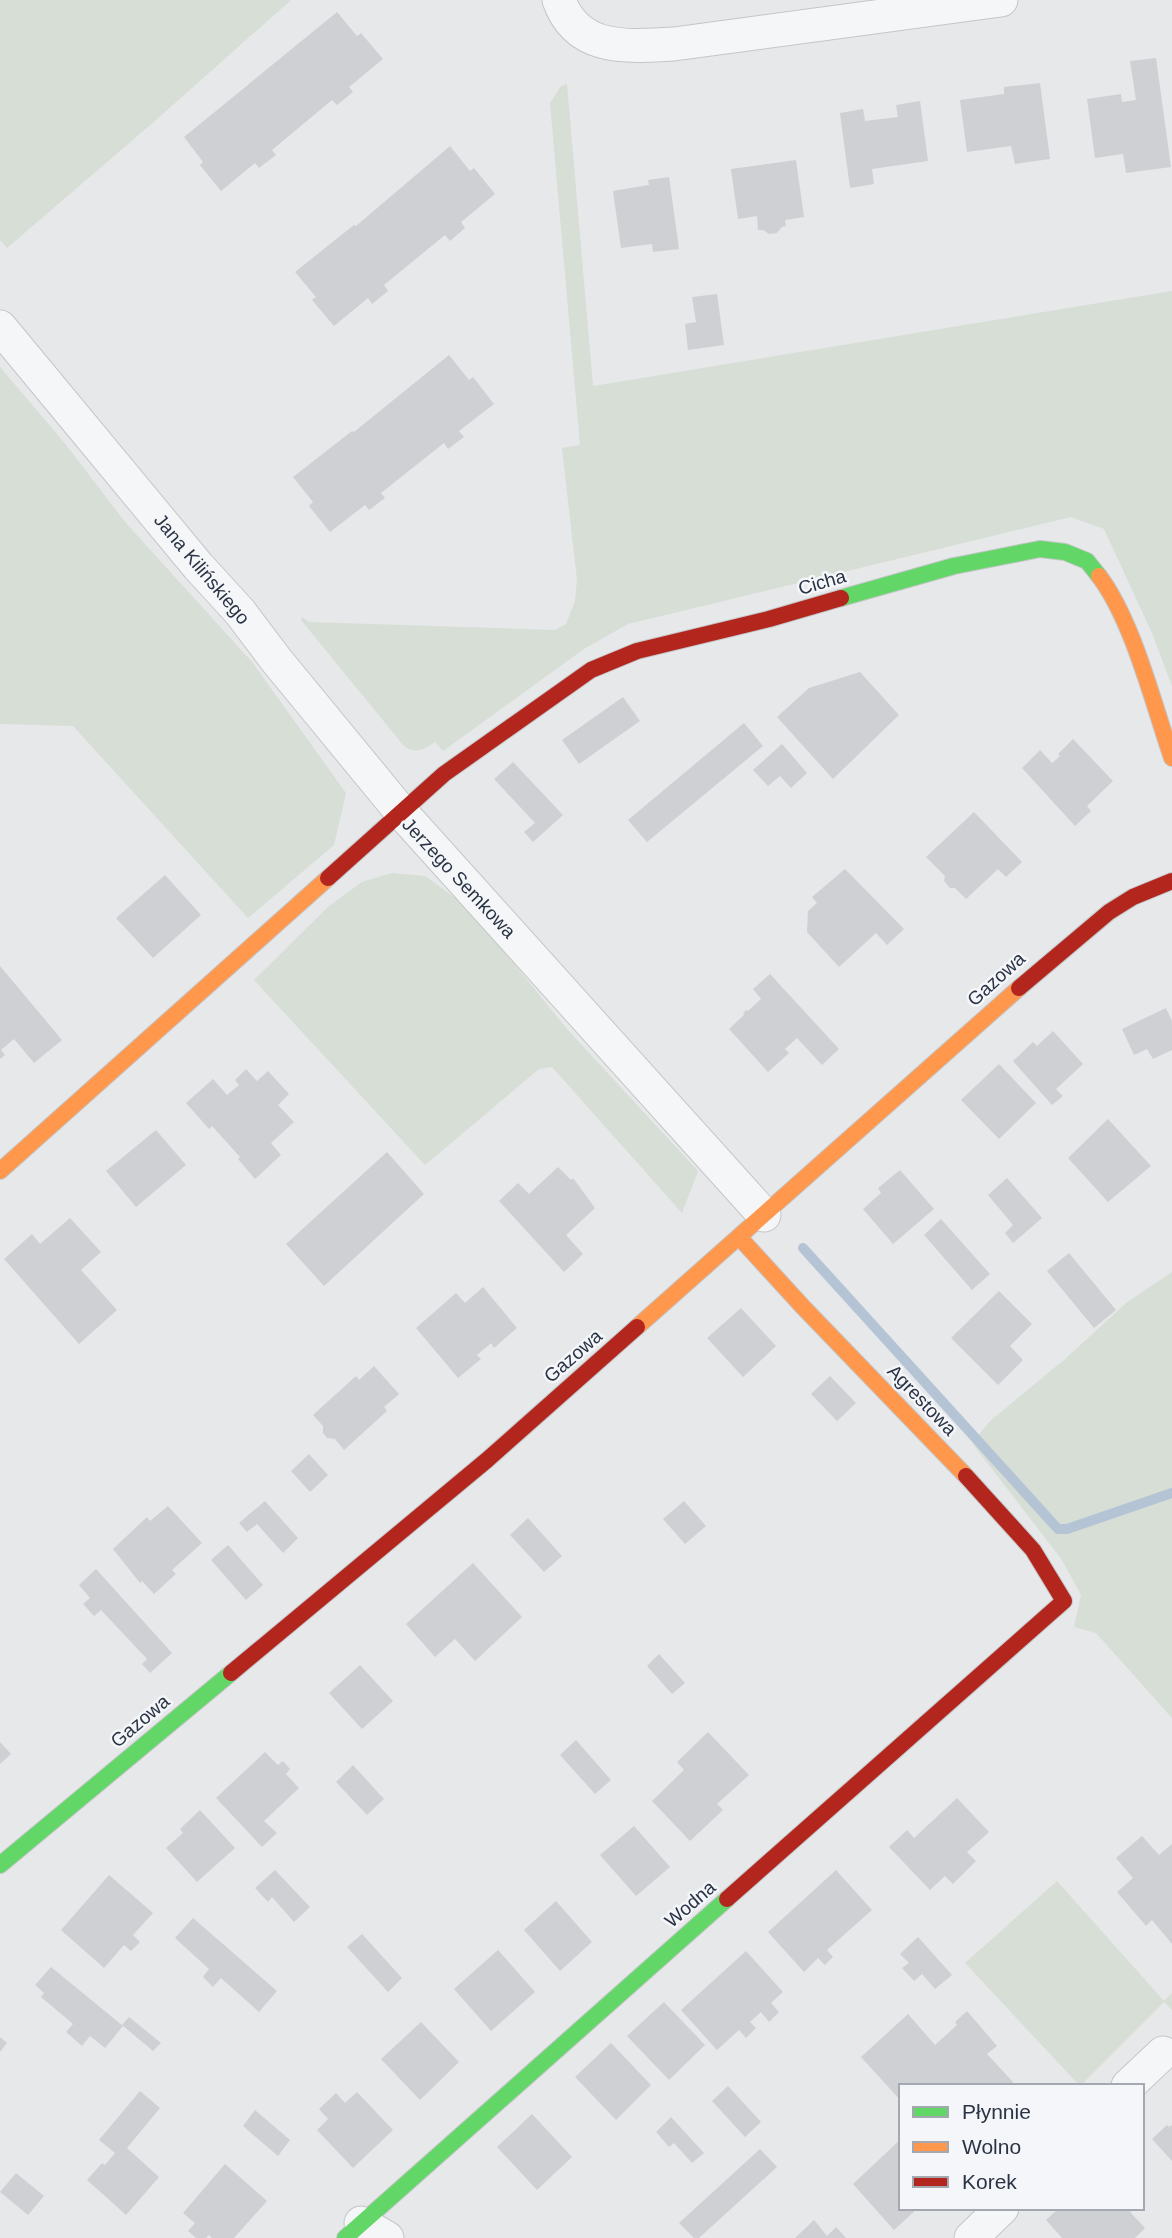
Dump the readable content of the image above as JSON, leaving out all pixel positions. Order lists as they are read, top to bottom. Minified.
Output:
{"streets":{"street":["Jana Kilińskiego","Cicha","Jerzego Semkowa","Gazowa","Agrestowa","Wodna"]},"crossings":[["Jana Kilińskiego","Cicha"],["Jana Kilińskiego","Jerzego Semkowa"],["Cicha","Jerzego Semkowa"],["Jerzego Semkowa","Gazowa"],["Gazowa","Agrestowa"],["Agrestowa","Wodna"]],"legend":["Płynnie","Wolno","Korek"]}
